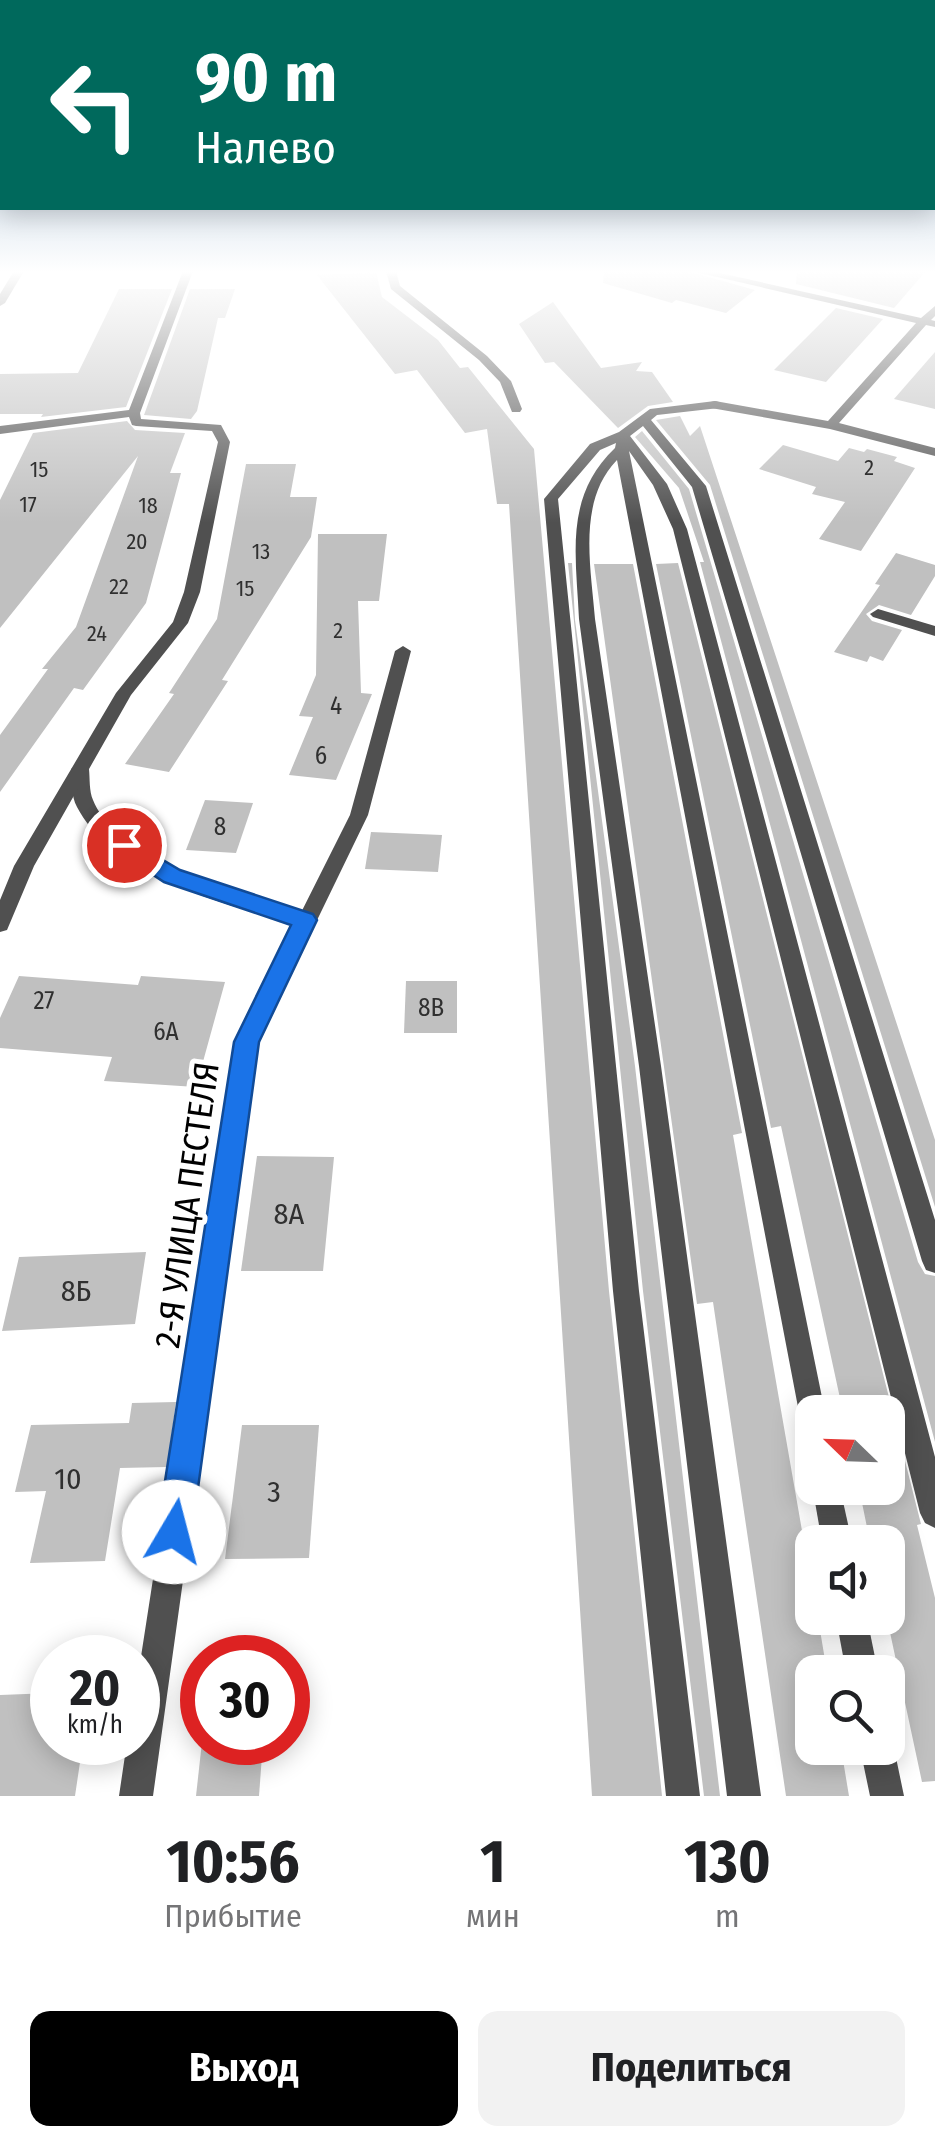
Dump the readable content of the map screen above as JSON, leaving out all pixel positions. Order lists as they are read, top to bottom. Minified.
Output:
{"streets":{"street":["2-Я УЛИЦА ПЕСТЕЛЯ"]},"house_numbers":["2","15","17","18","20","13","22","15","2","24","4","6","8","27","8В","6А","8А","8Б","10","3"],"north":"top left","page":{"turn":["90 m","Налево"],"speed":"20 km/h","limit":"30","eta":["10:56","Прибытие","1","мин","130","m"],"buttons":["Выход","Поделиться"]}}
